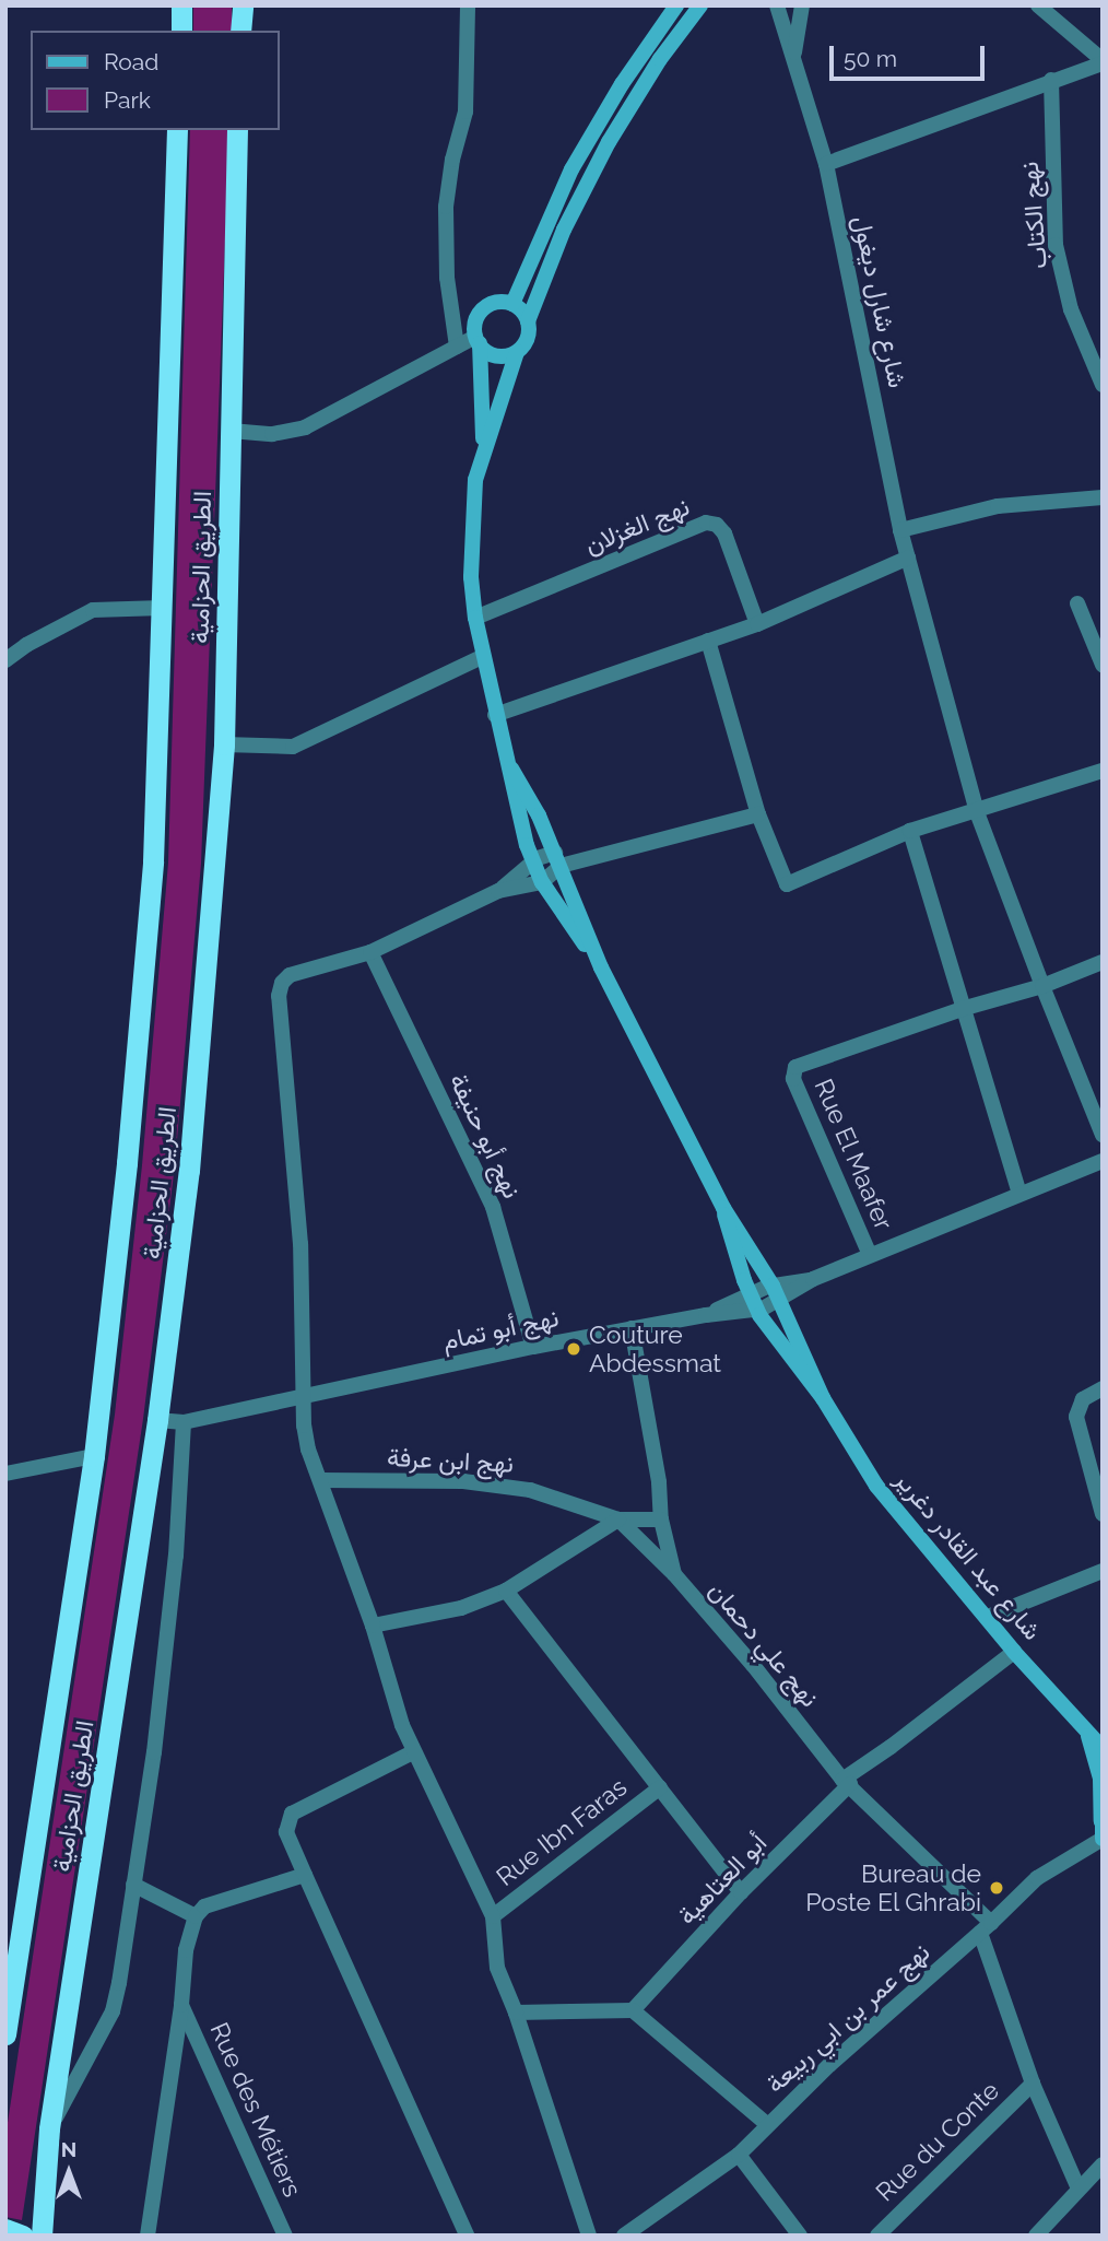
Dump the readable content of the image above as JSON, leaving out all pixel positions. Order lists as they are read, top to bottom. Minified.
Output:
{"streets":{"highway":["الطريق الحزامية"],"main road":["شارع عبد القادر دغرير"],"street":["نهج الكتاب","شارع شارل ديغول","نهج الغزلان","نهج أبو حنيفة","Rue El Maafer","نهج أبو تمام","نهج ابن عرفة","نهج علي دحمان","Rue Ibn Faras","أبو العتاهية","نهج عمر بن ابي ربيعة","Rue des Métiers","Rue du Conte"]},"crossings":[["نهج الغزلان","شارع عبد القادر دغرير"],["الطريق الحزامية","نهج أبو تمام"],["نهج أبو حنيفة","نهج أبو تمام"],["Rue El Maafer","نهج أبو تمام"],["نهج أبو تمام","شارع عبد القادر دغرير"],["نهج أبو تمام","نهج علي دحمان"],["شارع عبد القادر دغرير","أبو العتاهية"],["شارع عبد القادر دغرير","نهج عمر بن ابي ربيعة"],["نهج علي دحمان","أبو العتاهية"],["نهج علي دحمان","نهج عمر بن ابي ربيعة"],["نهج علي دحمان","Rue du Conte"]],"places":["Couture Abdessmat","Bureau de Poste El Ghrabi"],"legend":["Road","Park"],"scale_bar":"50 m","north":"top"}
